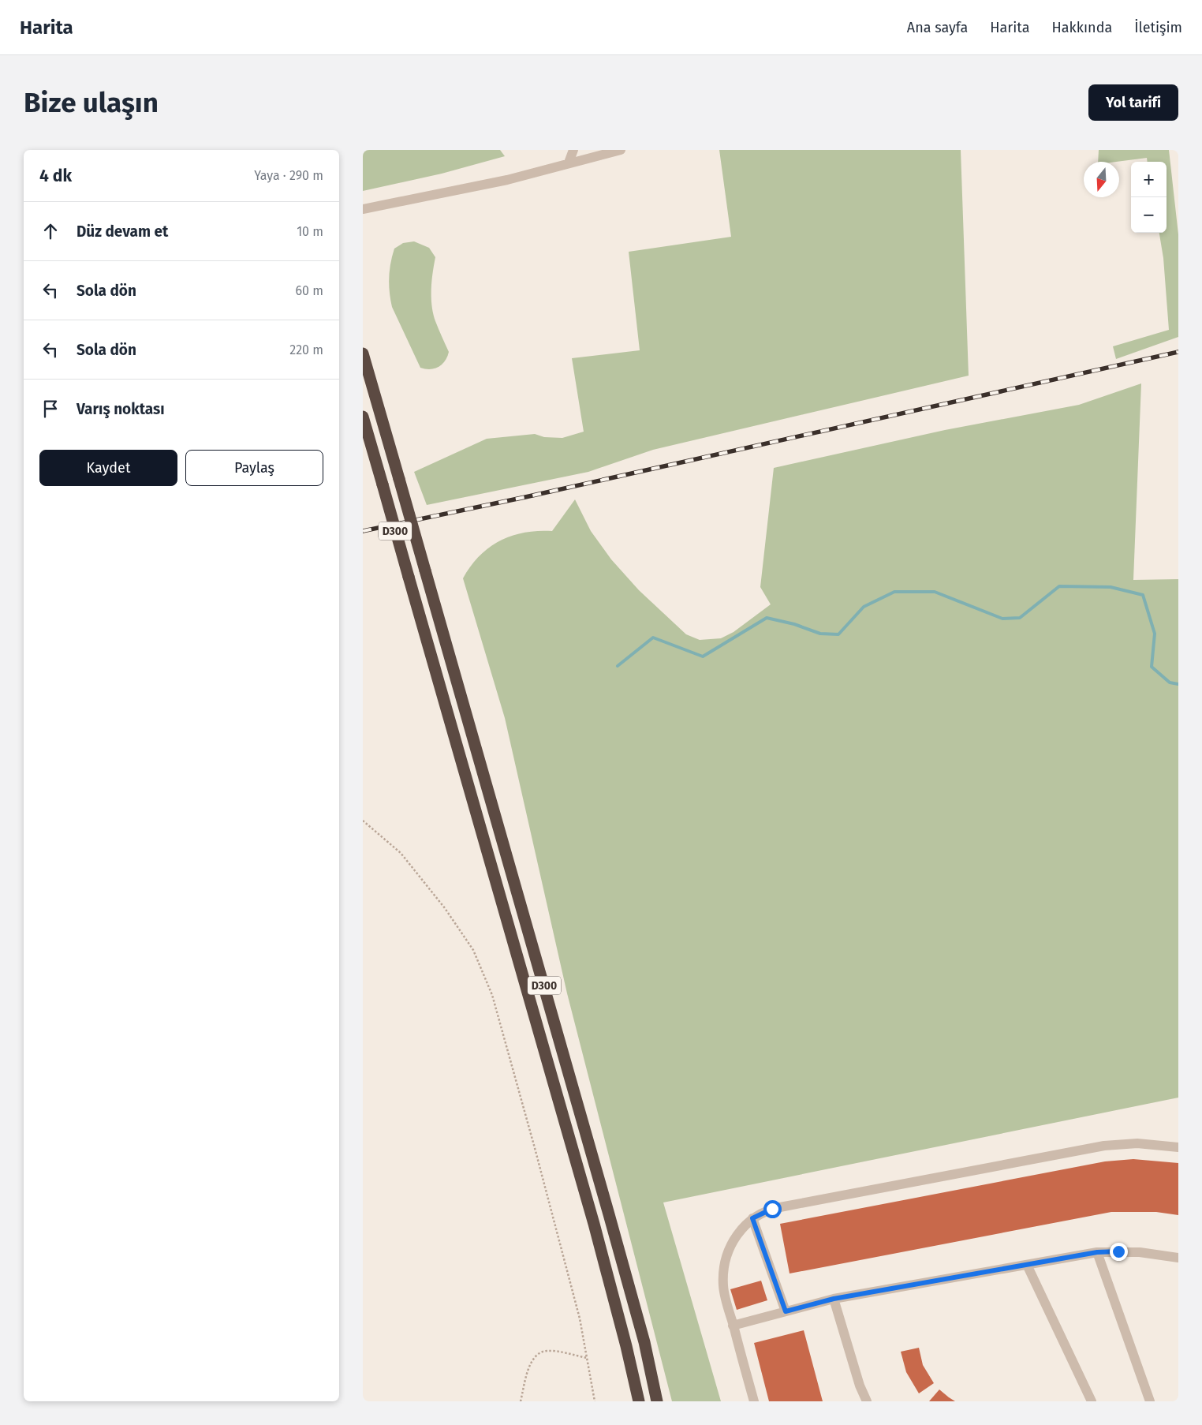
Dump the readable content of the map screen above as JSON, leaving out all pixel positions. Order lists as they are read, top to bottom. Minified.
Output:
{"streets":{"highway":["D300"]},"north":"bottom","page":{"header":"Harita","nav":["Ana sayfa","Harita","Hakkında","İletişim"],"buttons":["Yol tarifi",["Kaydet","Paylaş"]],"title":"Bize ulaşın","heading":["4 dk","Yaya · 290 m"],"map_buttons":["+","−"],"list":[["Düz devam et","10 m"],["Sola dön","60 m"],["Sola dön","220 m"],"Varış noktası"]}}
